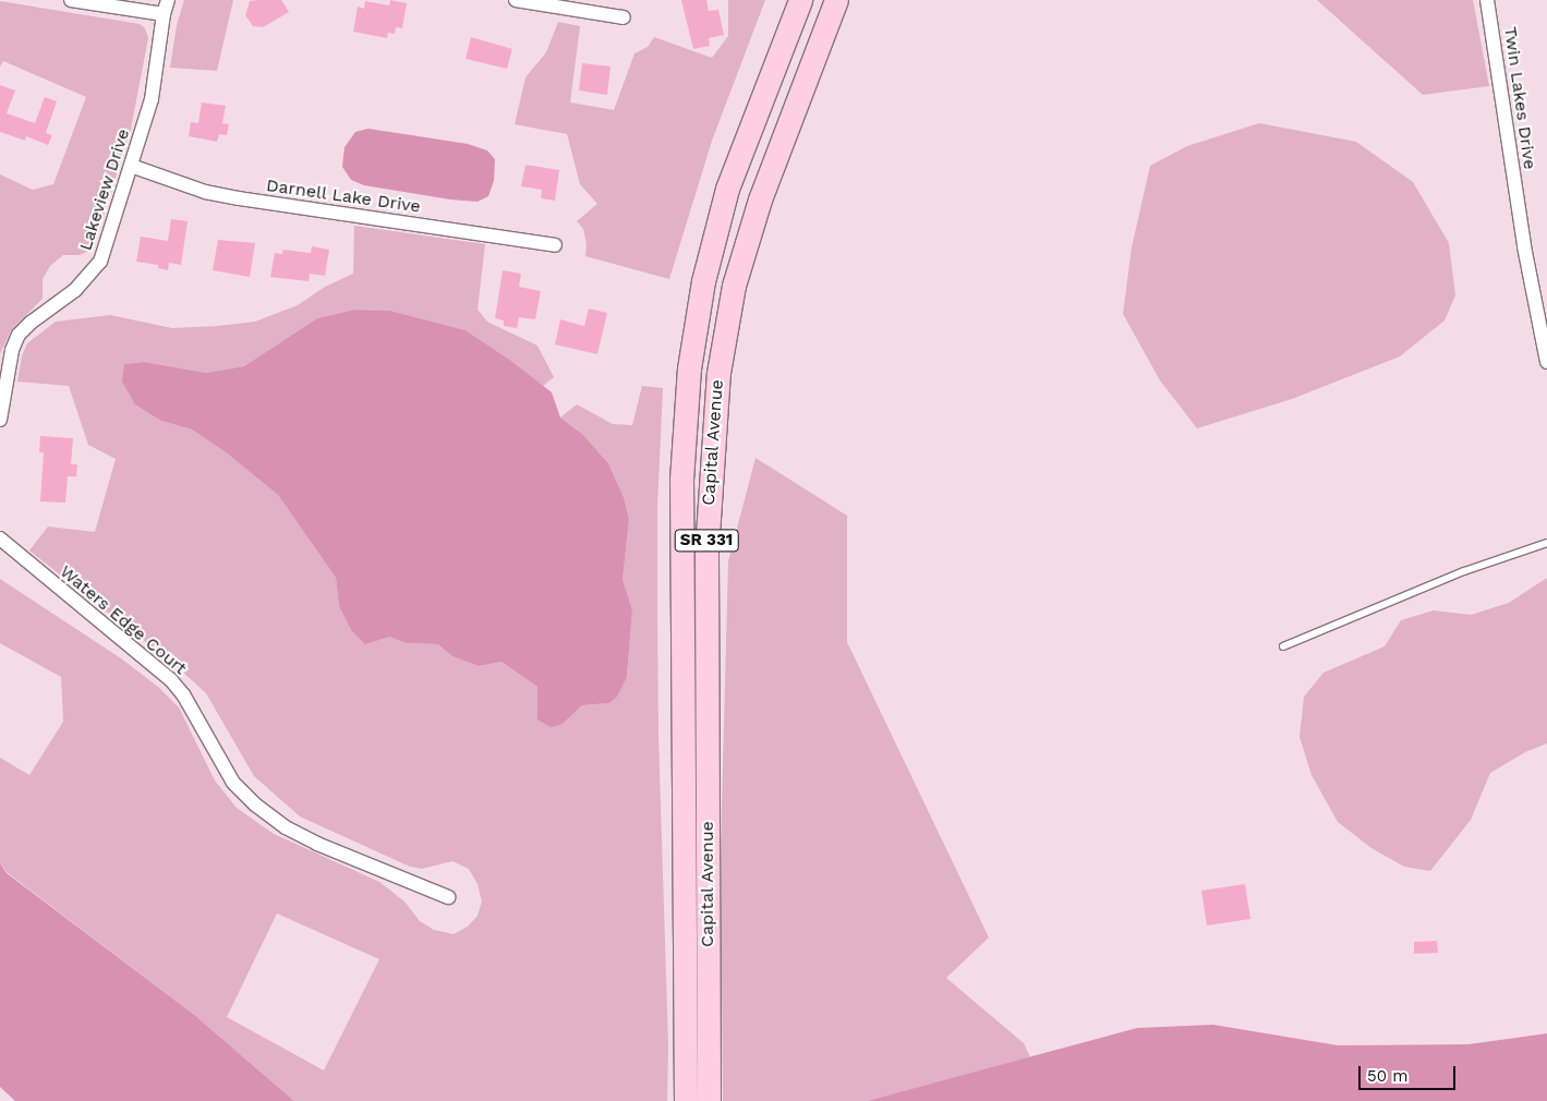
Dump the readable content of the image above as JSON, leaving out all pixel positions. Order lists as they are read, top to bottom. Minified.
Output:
{"streets":{"highway":["Capital Avenue","SR 331"],"street":["Twin Lakes Drive","Lakeview Drive","Darnell Lake Drive","Waters Edge Court"]},"crossings":[["Lakeview Drive","Darnell Lake Drive"]],"scale_bar":"50 m"}
